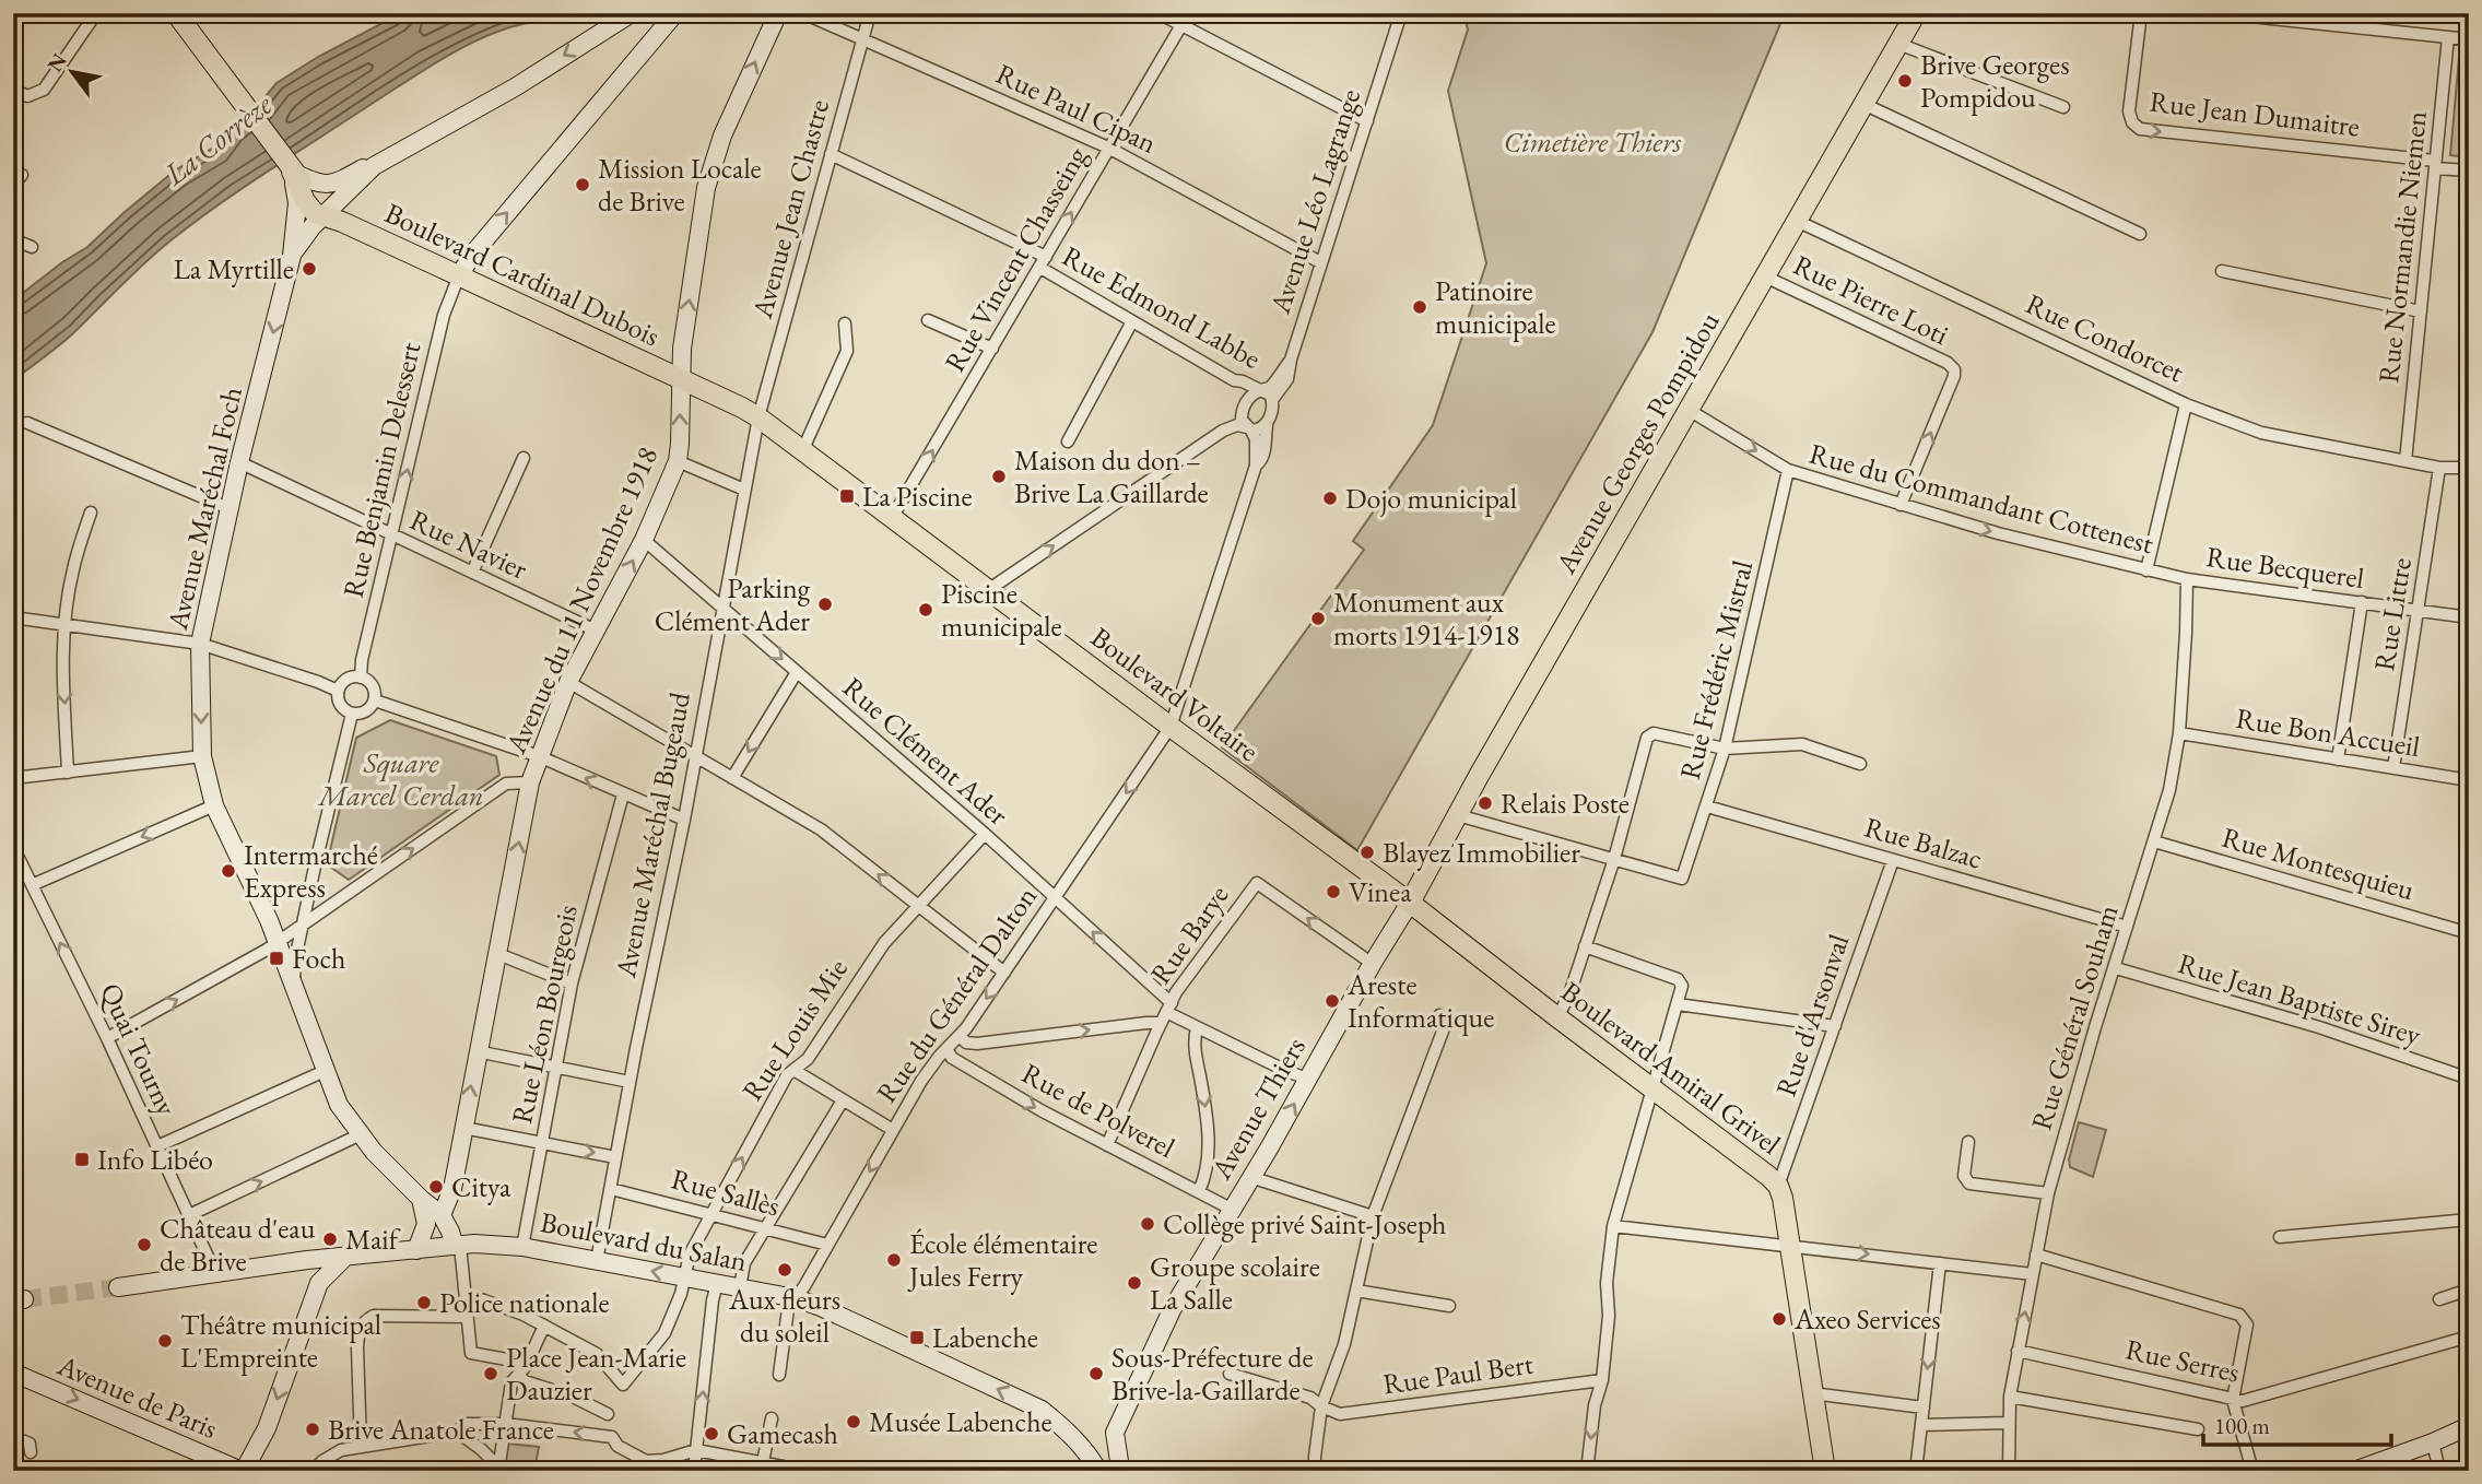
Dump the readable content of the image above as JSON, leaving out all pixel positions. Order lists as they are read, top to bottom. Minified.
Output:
{"streets":{"main road":["Boulevard Cardinal Dubois","Avenue Georges Pompidou","Boulevard Voltaire","Boulevard Amiral Grivel"],"street":["Rue Paul Cipan","Rue Jean Dumaitre","Avenue Léo Lagrange","Avenue Jean Chastre","Rue Normandie Niemen","Rue Vincent Chasseing","Rue Pierre Loti","Rue Edmond Labbe","Rue Condorcet","Rue Benjamin Delessert","Rue du Commandant Cottenest","Avenue Maréchal Foch","Rue Navier","Rue Becquerel","Avenue du 11 Novembre 1918","Rue Littre","Rue Frédéric Mistral","Rue Bon Accueil","Rue Clément Ader","Avenue Maréchal Bugeaud","Rue Balzac","Rue Montesquieu","Rue Barye","Rue du Général Dalton","Rue Jean Baptiste Sirey","Rue Léon Bourgeois","Rue d'Arsonval","Rue Général Souham","Rue Louis Mie","Quai Tourny","Avenue Thiers","Rue de Polverel","Rue Sallès","Boulevard du Salan","Rue Serres","Rue Paul Bert","Avenue de Paris"]},"crossings":[["Rue Paul Cipan","Avenue Léo Lagrange"],["Rue Paul Cipan","Avenue Jean Chastre"],["Rue Paul Cipan","Rue Vincent Chasseing"],["Rue Jean Dumaitre","Rue Normandie Niemen"],["Avenue Léo Lagrange","Rue Edmond Labbe"],["Avenue Jean Chastre","Rue Edmond Labbe"],["Avenue Jean Chastre","Boulevard Voltaire"],["Avenue Jean Chastre","Avenue Maréchal Bugeaud"],["Rue Normandie Niemen","Rue Condorcet"],["Rue Vincent Chasseing","Rue Edmond Labbe"],["Rue Vincent Chasseing","Boulevard Voltaire"],["Boulevard Cardinal Dubois","Rue Benjamin Delessert"],["Boulevard Cardinal Dubois","Avenue Maréchal Foch"],["Boulevard Cardinal Dubois","Avenue du 11 Novembre 1918"],["Boulevard Cardinal Dubois","Boulevard Voltaire"],["Rue Pierre Loti","Avenue Georges Pompidou"],["Rue Pierre Loti","Rue du Commandant Cottenest"],["Rue Condorcet","Avenue Georges Pompidou"],["Rue Condorcet","Rue Littre"],["Avenue Georges Pompidou","Rue du Commandant Cottenest"],["Avenue Georges Pompidou","Boulevard Voltaire"],["Avenue Georges Pompidou","Boulevard Amiral Grivel"],["Avenue Georges Pompidou","Avenue Thiers"],["Rue Benjamin Delessert","Rue Navier"],["Rue du Commandant Cottenest","Rue Becquerel"],["Rue du Commandant Cottenest","Rue Frédéric Mistral"],["Rue du Commandant Cottenest","Rue Général Souham"],["Avenue Maréchal Foch","Rue Navier"],["Avenue Maréchal Foch","Avenue du 11 Novembre 1918"],["Avenue Maréchal Foch","Boulevard du Salan"],["Rue Navier","Avenue du 11 Novembre 1918"],["Rue Becquerel","Rue Littre"],["Rue Becquerel","Rue Général Souham"],["Avenue du 11 Novembre 1918","Boulevard Voltaire"],["Avenue du 11 Novembre 1918","Rue Clément Ader"],["Rue Littre","Rue Bon Accueil"],["Rue Frédéric Mistral","Rue Balzac"],["Boulevard Voltaire","Avenue Maréchal Bugeaud"],["Boulevard Voltaire","Rue du Général Dalton"],["Boulevard Voltaire","Boulevard Amiral Grivel"],["Boulevard Voltaire","Avenue Thiers"],["Rue Bon Accueil","Rue Général Souham"],["Rue Clément Ader","Avenue Maréchal Bugeaud"],["Rue Clément Ader","Rue Barye"],["Rue Clément Ader","Rue du Général Dalton"],["Rue Clément Ader","Rue Louis Mie"],["Rue Clément Ader","Avenue Thiers"],["Avenue Maréchal Bugeaud","Rue Sallès"],["Avenue Maréchal Bugeaud","Boulevard du Salan"],["Rue Balzac","Rue d'Arsonval"],["Rue Balzac","Rue Général Souham"],["Rue Montesquieu","Rue Général Souham"],["Rue Barye","Avenue Thiers"],["Rue Barye","Rue de Polverel"],["Rue du Général Dalton","Rue de Polverel"],["Rue du Général Dalton","Rue Sallès"],["Rue du Général Dalton","Boulevard du Salan"],["Rue Jean Baptiste Sirey","Rue Général Souham"],["Rue Léon Bourgeois","Boulevard du Salan"],["Rue d'Arsonval","Boulevard Amiral Grivel"],["Rue Général Souham","Rue Serres"],["Rue Louis Mie","Rue Sallès"],["Rue Louis Mie","Boulevard du Salan"],["Quai Tourny","Boulevard du Salan"],["Boulevard Amiral Grivel","Avenue Thiers"],["Avenue Thiers","Rue de Polverel"]],"one_way":["Rue Vincent Chasseing","Rue Benjamin Delessert","Rue du Commandant Cottenest","Quai Tourny","Rue de Polverel","Boulevard du Salan","Avenue de Paris"],"water":["La Corrèze"],"parks":["Cimetière Thiers","Square Marcel Cerdan"],"places":{"other":["Brive Georges Pompidou","Mission Locale de Brive","La Myrtille","Patinoire municipale","Maison du don – Brive La Gaillarde","Dojo municipal","Parking Clément Ader","Piscine municipale","Monument aux morts 1914-1918","Relais Poste","Blayez Immobilier","Intermarché Express","Vinea","Areste Informatique","Citya","Collège privé Saint-Joseph","Maif","Château d'eau de Brive","École élémentaire Jules Ferry","Aux fleurs du soleil","Groupe scolaire La Salle","Police nationale","Axeo Services","Théâtre municipal L'Empreinte","Place Jean-Marie Dauzier","Sous-Préfecture de Brive-la-Gaillarde","Musée Labenche","Brive Anatole France","Gamecash"],"transit":["La Piscine","Foch","Info Libéo","Labenche"]},"scale_bar":"100 m","north":"top left"}
